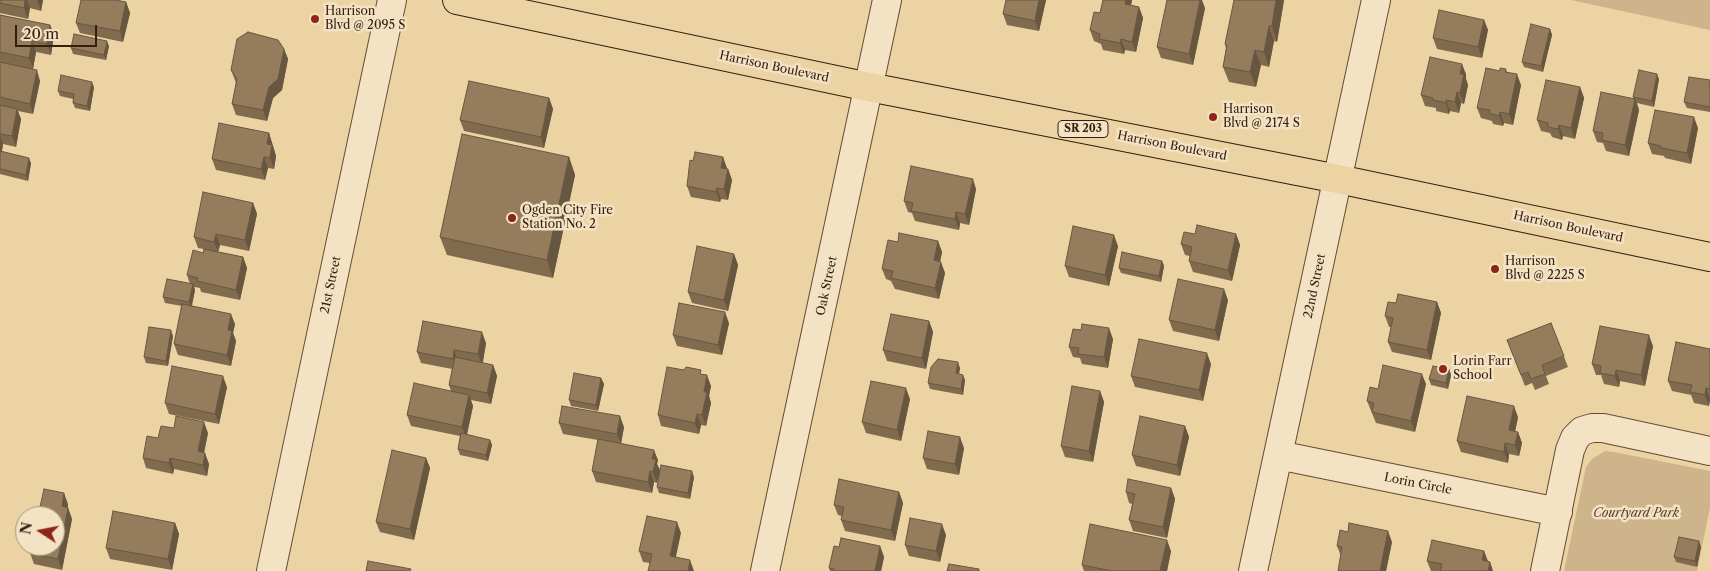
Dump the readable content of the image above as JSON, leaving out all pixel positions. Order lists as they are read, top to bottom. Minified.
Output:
{"streets":{"main road":["Harrison Boulevard","SR 203"],"street":["21st Street","Oak Street","22nd Street","Lorin Circle"]},"crossings":[["Harrison Boulevard","Oak Street"],["Harrison Boulevard","22nd Street"],["22nd Street","Lorin Circle"]],"parks":["Courtyard Park"],"places":["Harrison Blvd @ 2095 S","Harrison Blvd @ 2174 S","Ogden City Fire Station No. 2","Harrison Blvd @ 2225 S","Lorin Farr School"],"scale_bar":"20 m","north":"left"}
